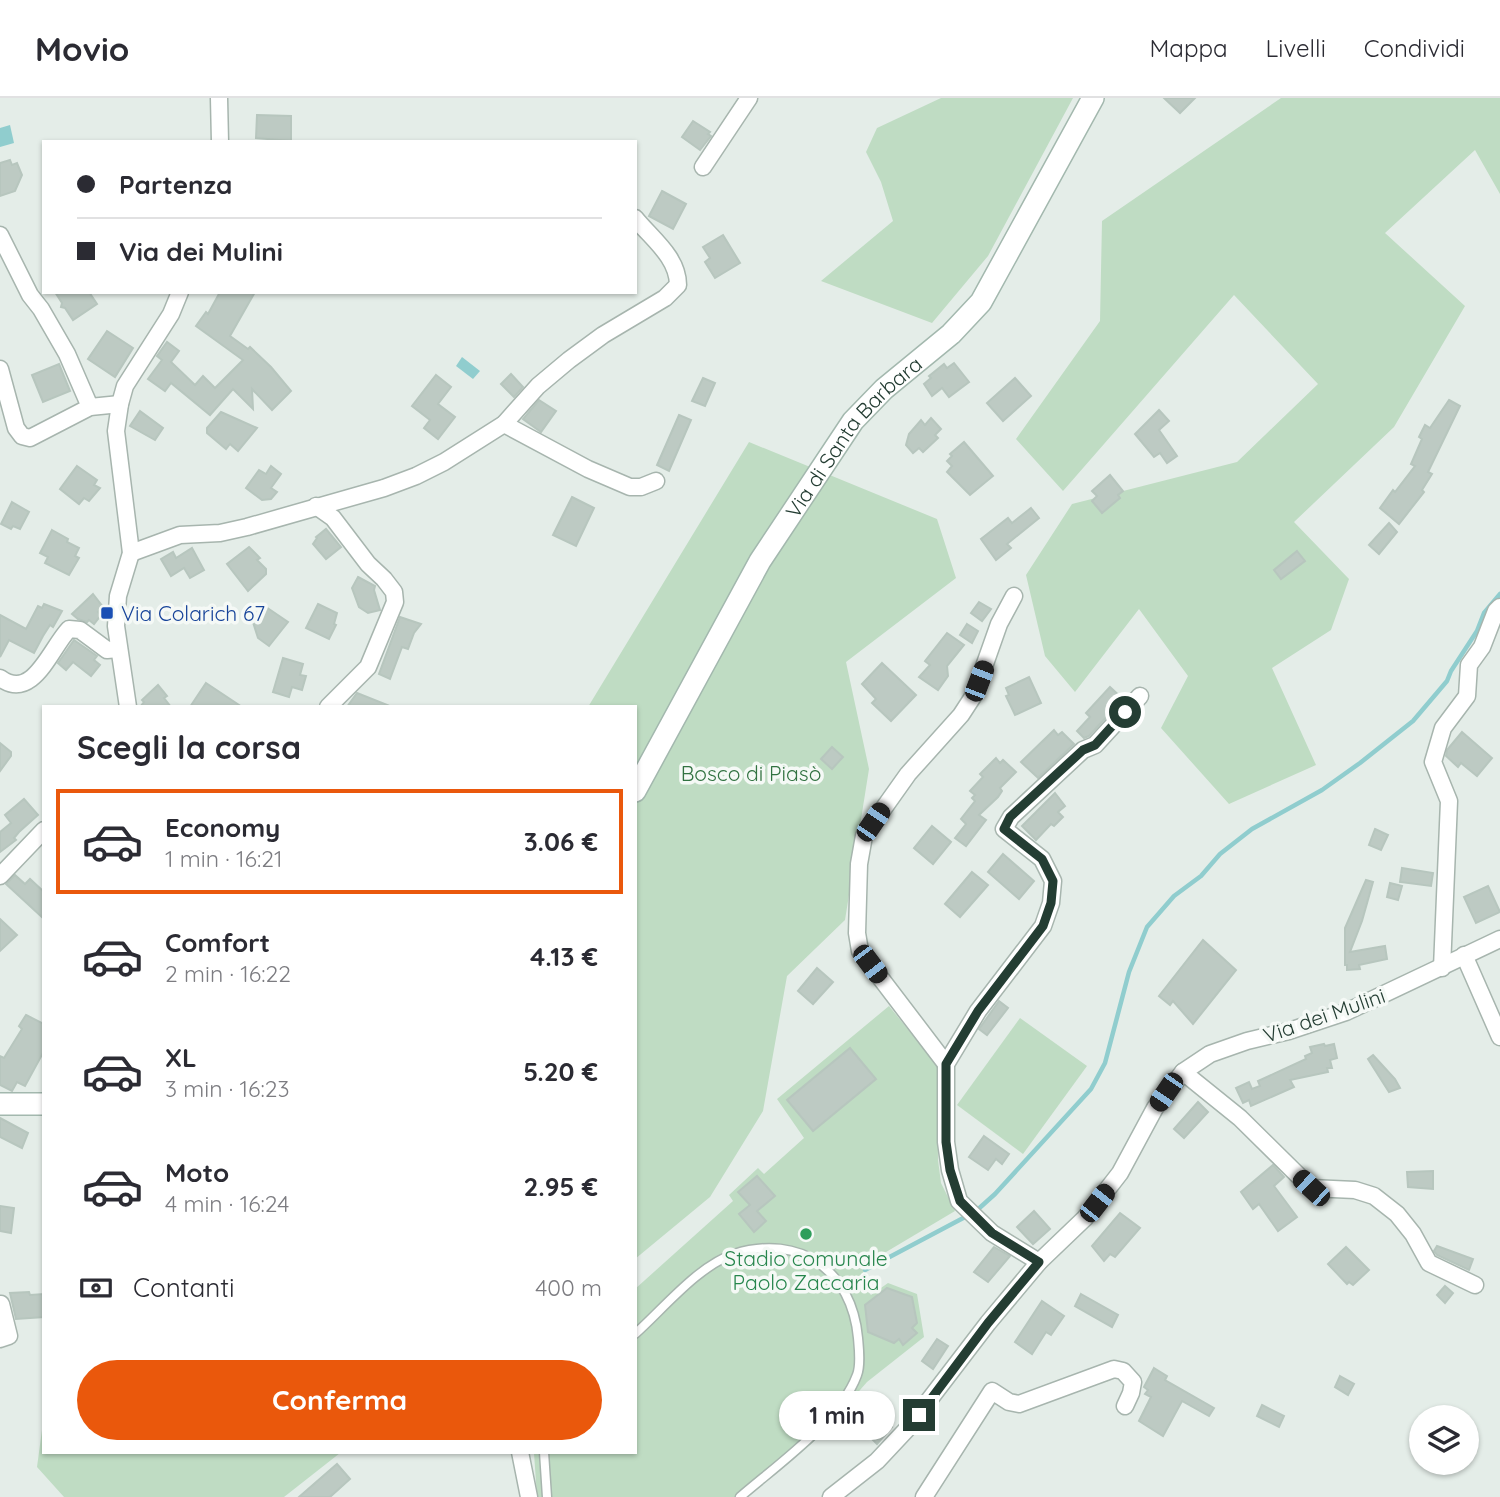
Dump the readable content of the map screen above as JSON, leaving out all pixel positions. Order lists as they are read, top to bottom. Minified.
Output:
{"streets":{"street":["Via di Santa Barbara","Via dei Mulini"]},"parks":["Bosco di Piasò"],"places":{"transit":["Via Colarich 67"],"other":["Stadio comunale Paolo Zaccaria"]},"page":{"header":"Movio","nav":["Mappa","Livelli","Condividi"],"banner":["Partenza","Via dei Mulini"],"heading":"Scegli la corsa","list":[{"name":"Economy","note":"1 min · 16:21","value":"3.06 €"},{"name":"Comfort","note":"2 min · 16:22","value":"4.13 €"},{"name":"XL","note":"3 min · 16:23","value":"5.20 €"},{"name":"Moto","note":"4 min · 16:24","value":"2.95 €"}],"pay":["Contanti","400 m"],"buttons":"Conferma","bubble":"1 min"}}
